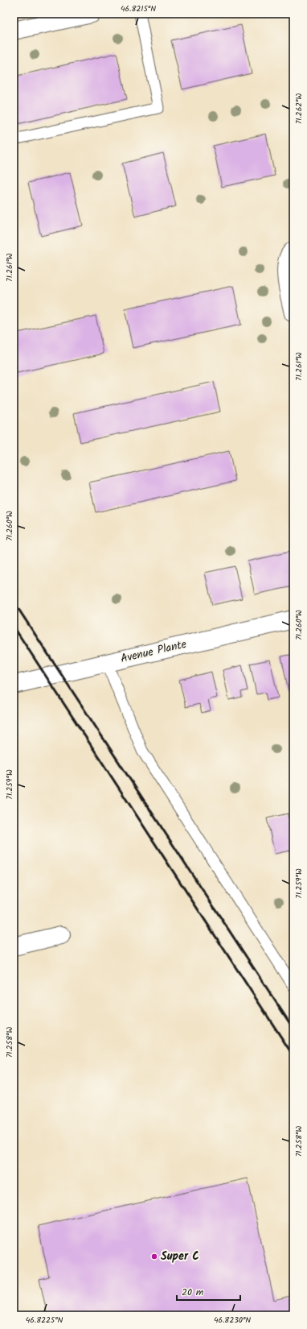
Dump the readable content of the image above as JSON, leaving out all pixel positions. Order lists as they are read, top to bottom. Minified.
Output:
{"streets":{"street":["Avenue Plante"]},"places":["Super C"],"scale_bar":"20 m","coordinates":["46.8215°N","71.262°W","71.261°W","71.260°W","71.259°W","71.258°W","46.8225°N","46.8230°N"]}
